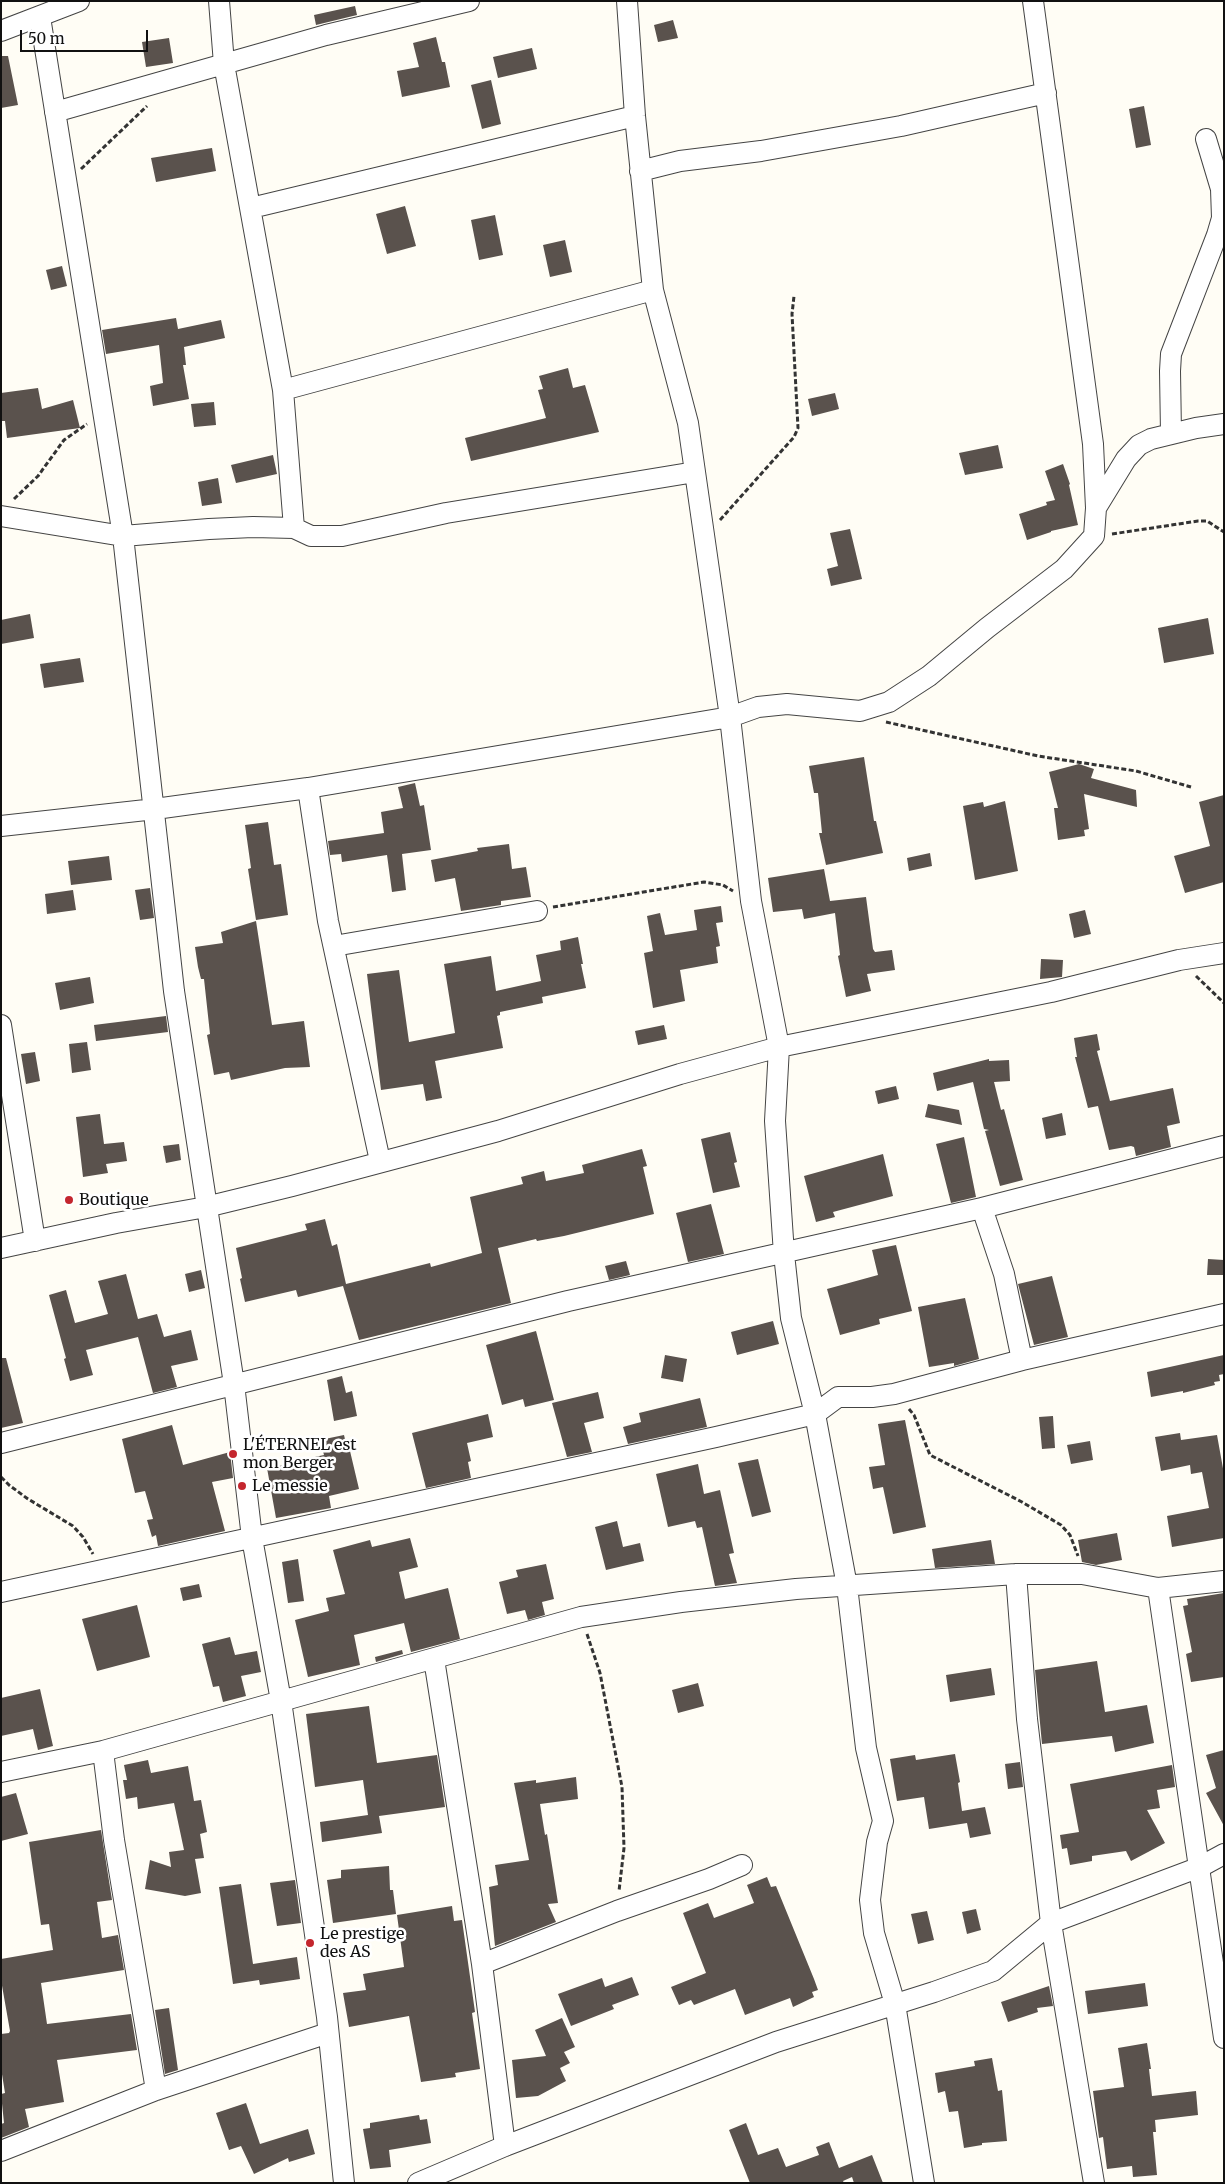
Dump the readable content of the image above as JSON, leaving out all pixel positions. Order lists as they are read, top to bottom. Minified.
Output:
{"places":["Boutique","L'ÉTERNEL est mon Berger","Le messie","Le prestige des AS"],"scale_bar":"50 m"}
